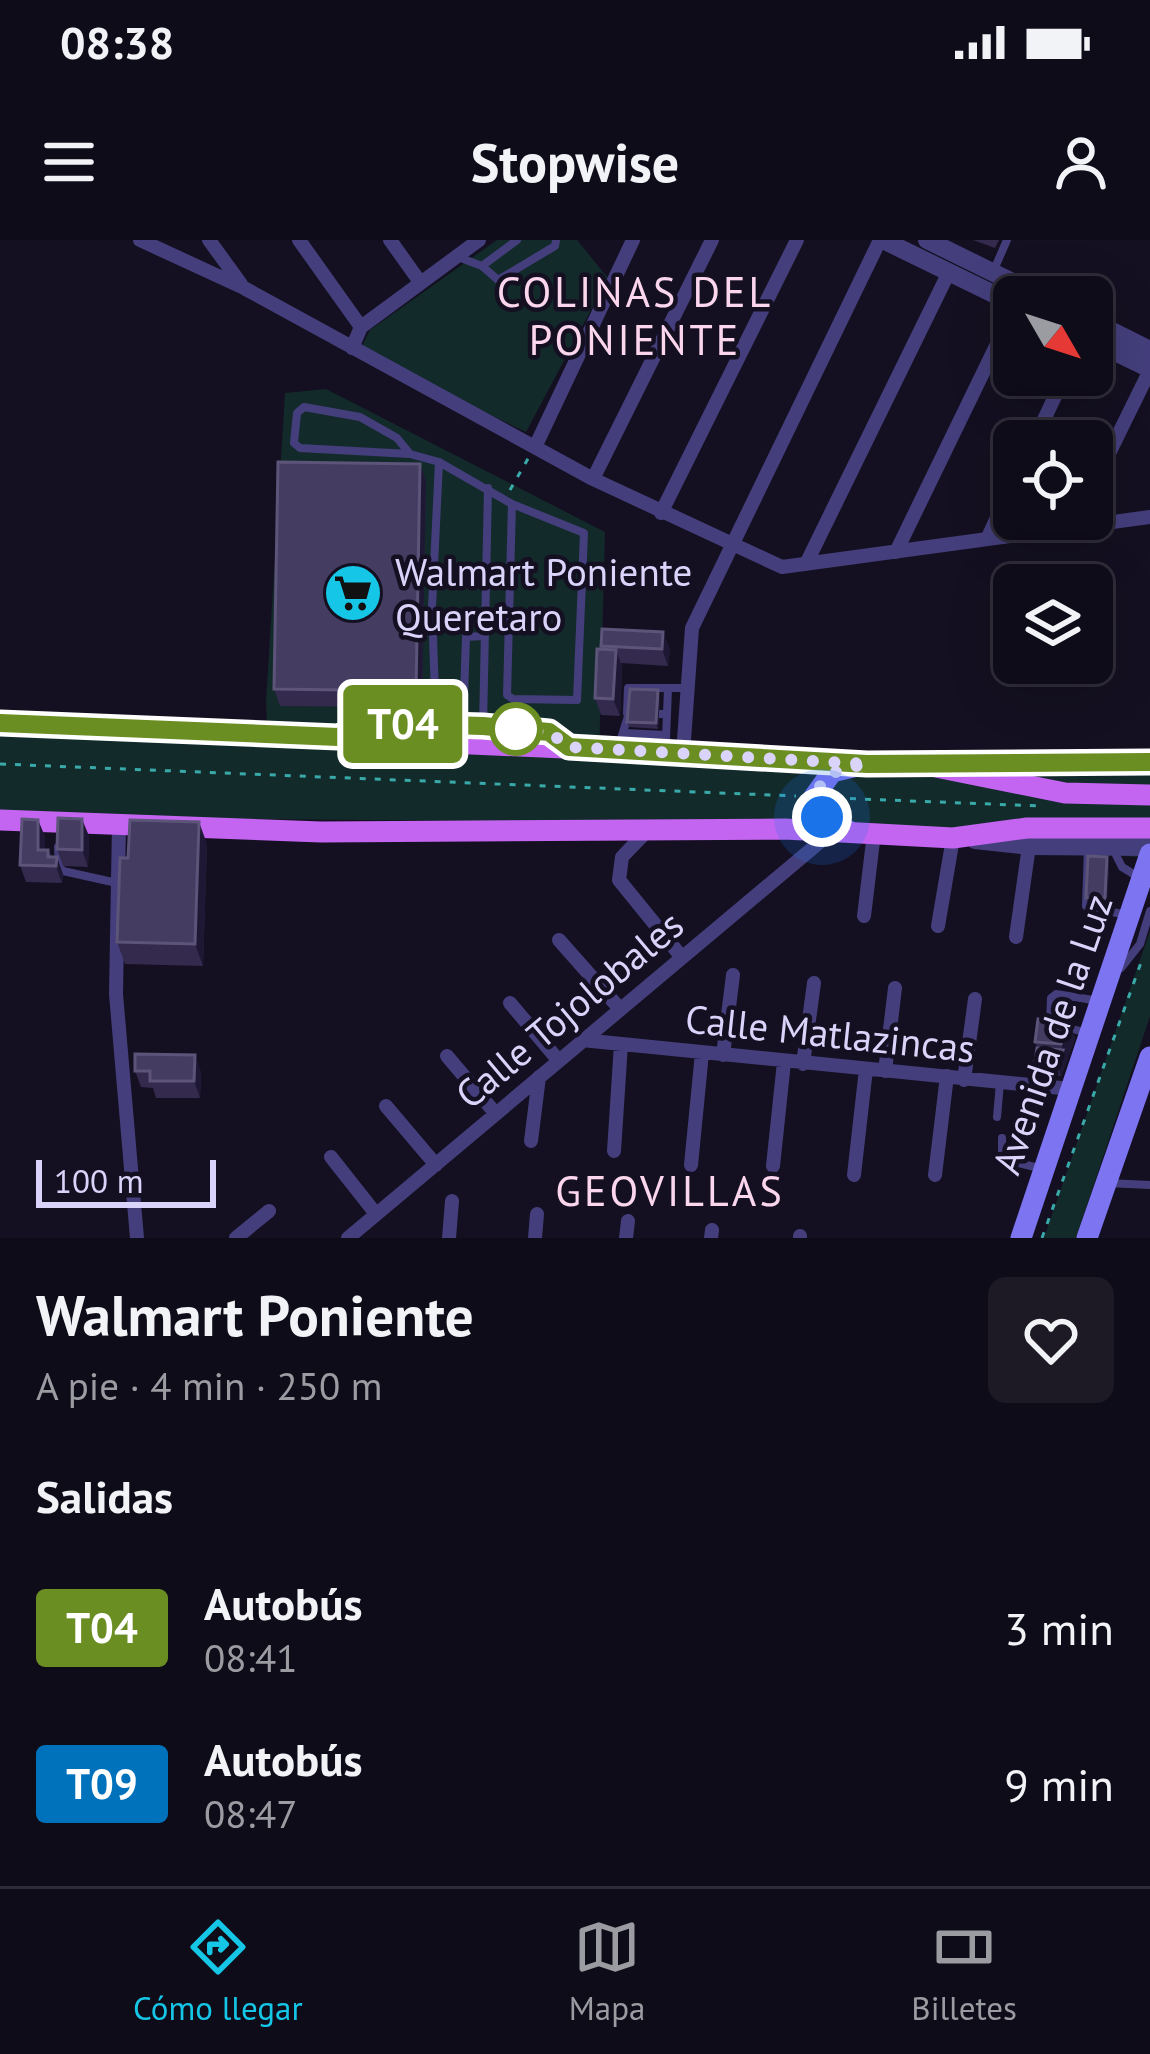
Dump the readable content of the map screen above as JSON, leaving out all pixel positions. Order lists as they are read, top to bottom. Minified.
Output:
{"streets":{"main road":["Avenida de la Luz"],"street":["Calle Tojolobales","Calle Matlazincas"]},"crossings":[["Calle Tojolobales","Calle Matlazincas"],["Calle Matlazincas","Avenida de la Luz"]],"districts":["COLINAS DEL PONIENTE","GEOVILLAS"],"places":{"supermarket":["Walmart Poniente Queretaro"]},"lines":["bus line T04"],"scale_bar":"100 m","north":"bottom right","page":{"status":"08:38","header":"Stopwise","on_map":"T04","scale":"100 m","heading":[["Walmart Poniente","A pie · 4 min · 250 m"],"Salidas"],"list":[{"mark":"T04","name":"Autobús","note":"08:41","value":"3 min"},{"mark":"T09","name":"Autobús","note":"08:47","value":"9 min"}],"tabs":["Cómo llegar","Mapa","Billetes"]}}
